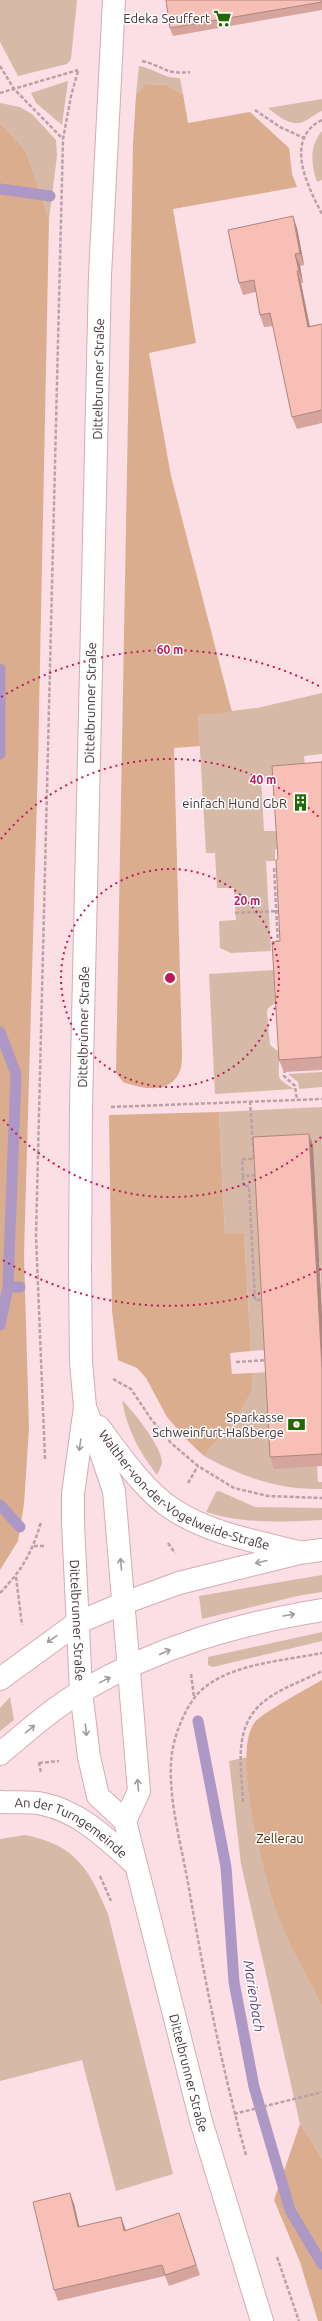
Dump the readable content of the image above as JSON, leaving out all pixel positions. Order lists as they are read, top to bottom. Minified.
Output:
{"streets":{"street":["Dittelbrunner Straße","Walther-von-der-Vogelweide-Straße","An der Turngemeinde"]},"crossings":[["Dittelbrunner Straße","Walther-von-der-Vogelweide-Straße"],["Dittelbrunner Straße","An der Turngemeinde"]],"water":["Marienbach"],"parks":["Zellerau"],"places":{"supermarket":["Edeka Seuffert"],"building":["einfach Hund GbR"],"bank":["Sparkasse Schweinfurt-Haßberge"]},"rings":["60 m","40 m","20 m"]}
